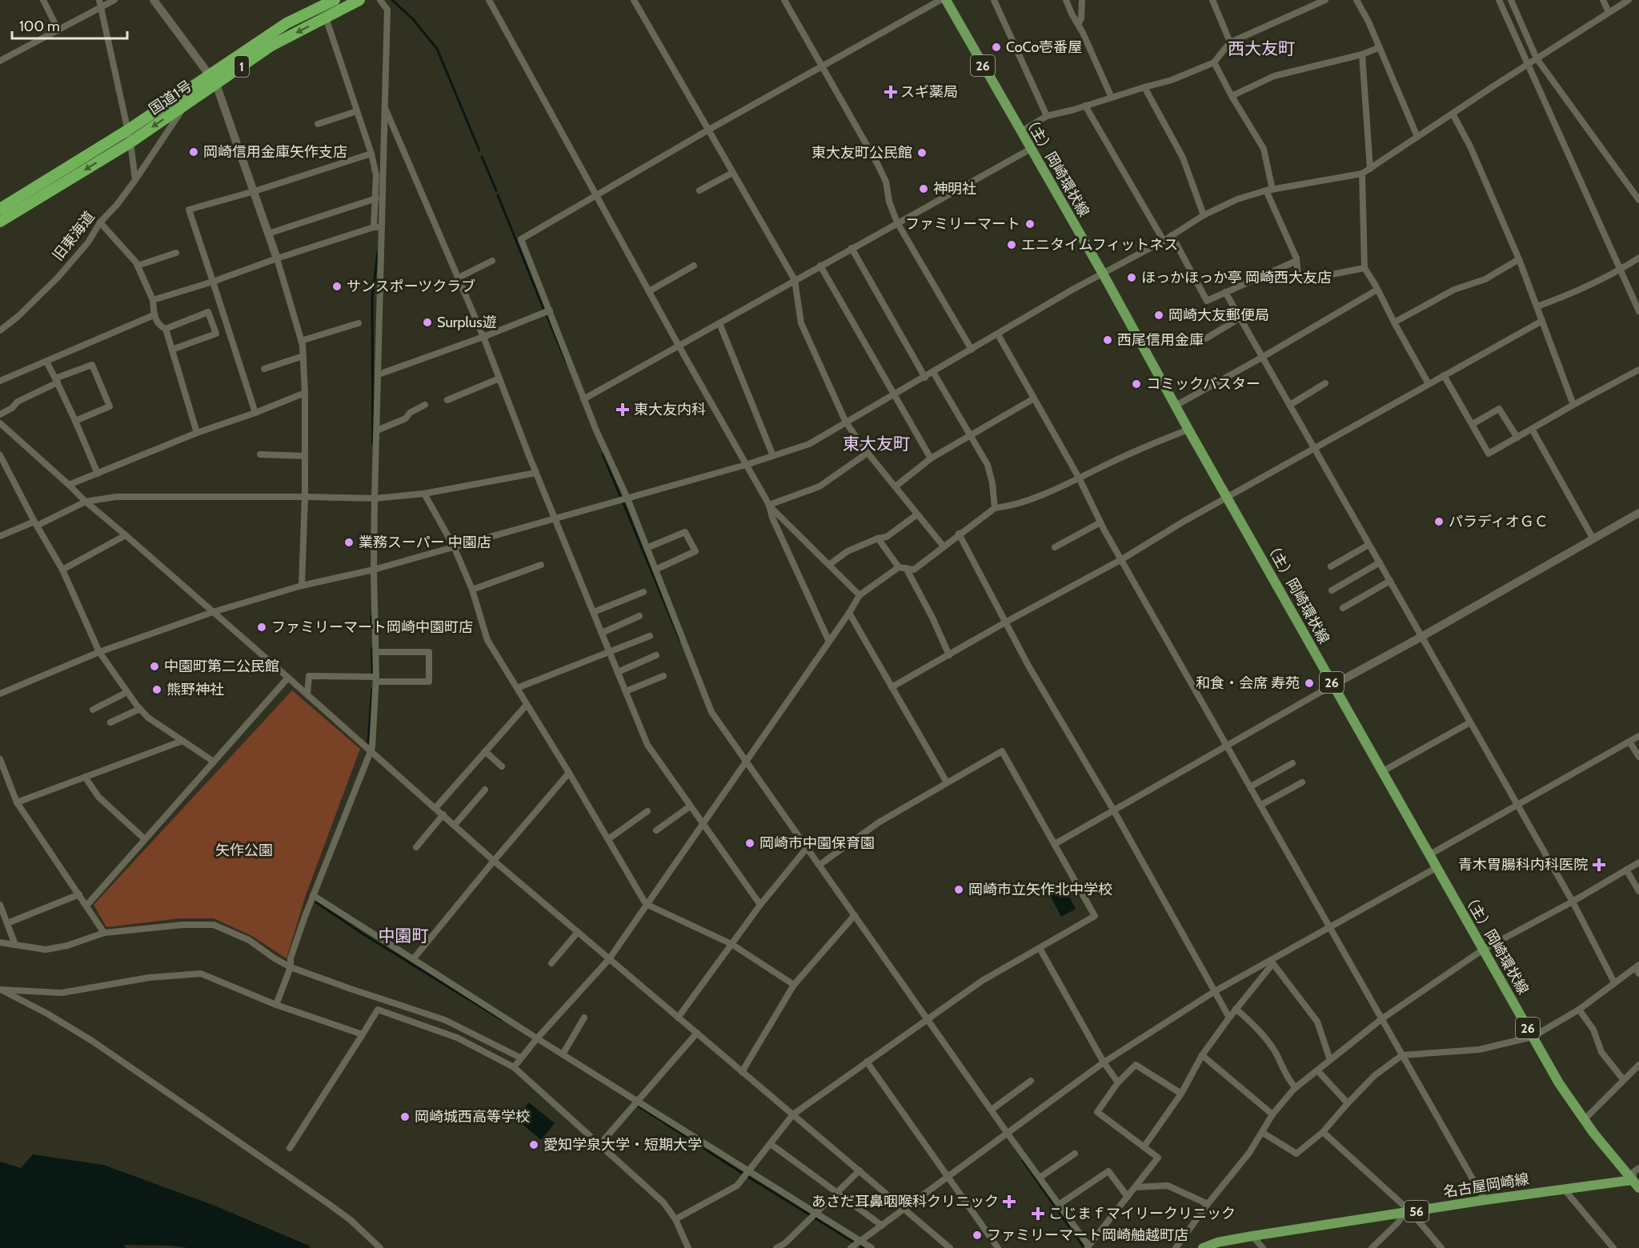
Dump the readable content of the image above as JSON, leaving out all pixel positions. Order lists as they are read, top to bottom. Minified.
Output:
{"streets":{"highway":["1","国道1号"],"main road":["26","（主）岡崎環状線","名古屋岡崎線","56"],"street":["旧東海道"]},"crossings":[["国道1号","旧東海道"],["（主）岡崎環状線","名古屋岡崎線"]],"districts":["西大友町","東大友町","中園町"],"parks":["矢作公園"],"places":{"other":["CoCo壱番屋","岡崎信用金庫矢作支店","東大友町公民館","神明社","ファミリーマート","エニタイムフィットネス","ほっかほっか亭 岡崎西大友店","サンスポーツクラブ","岡崎大友郵便局","Surplus遊","西尾信用金庫","コミックバスター","パラディオＧＣ","業務スーパー 中園店","ファミリーマート岡崎中園町店","中園町第二公民館","和食・会席 寿苑","熊野神社","岡崎市中園保育園","岡崎市立矢作北中学校","岡崎城西高等学校","愛知学泉大学・短期大学","ファミリーマート岡崎舳越町店"],"health":["スギ薬局","東大友内科","青木胃腸科内科医院","あさだ耳鼻咽喉科クリニック","こじまｆマイリークリニック"]},"scale_bar":"100 m"}
